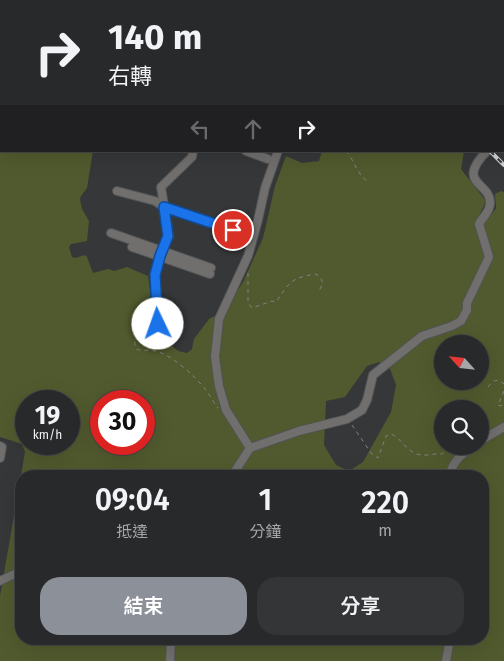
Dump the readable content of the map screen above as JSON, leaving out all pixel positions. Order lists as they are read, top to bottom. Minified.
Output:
{"north":"top left","page":{"turn":["140 m","右轉"],"speed":"19 km/h","limit":"30","eta":["09:04","抵達","1","分鐘","220","m"],"buttons":["結束","分享"]}}
